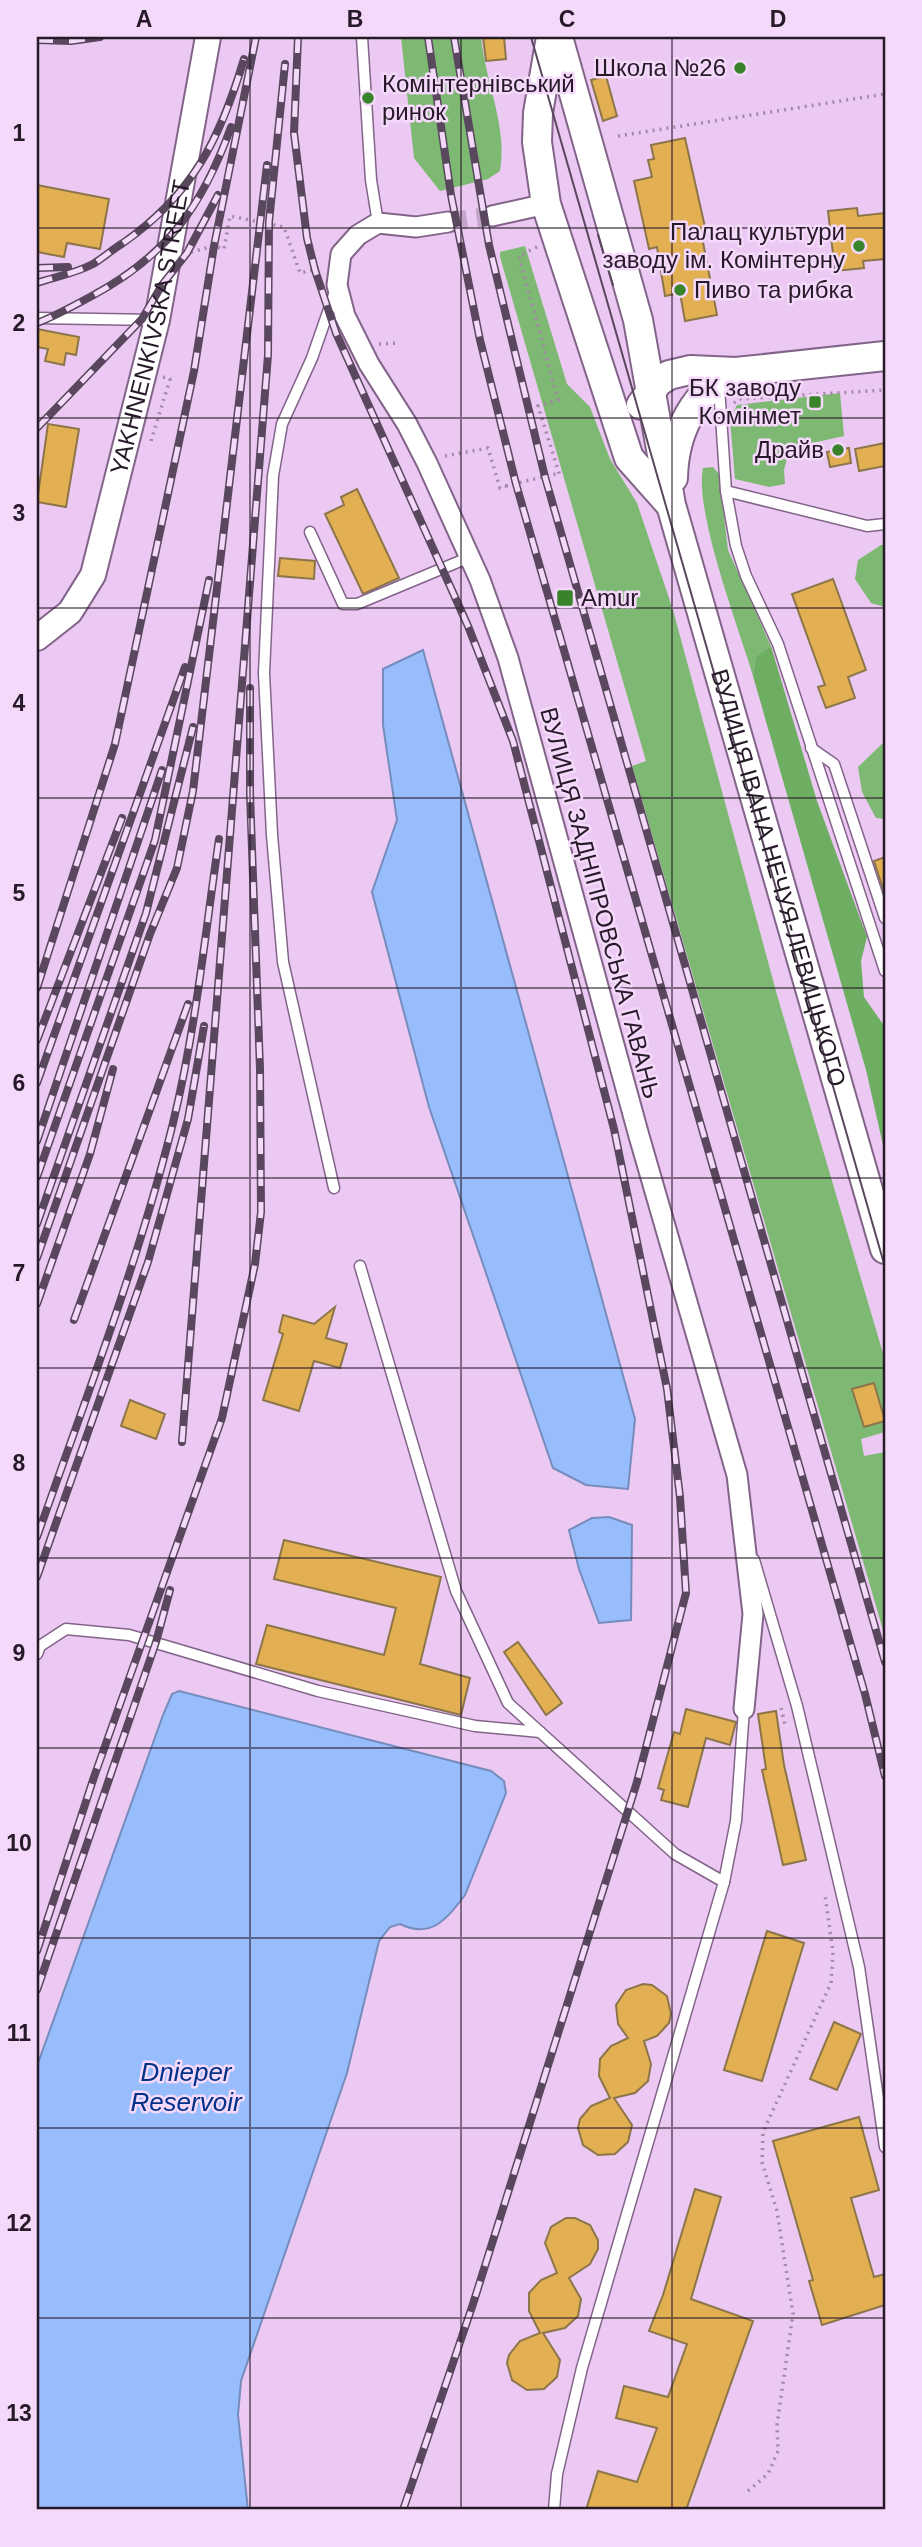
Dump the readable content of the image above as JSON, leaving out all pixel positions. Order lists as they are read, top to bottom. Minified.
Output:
{"streets":{"main road":["ВУЛИЦЯ ІВАНА НЕЧУЯ-ЛЕВИЦЬКОГО"],"street":["YAKHNENKIVSKA STREET","ВУЛИЦЯ ЗАДНІПРОВСЬКА ГАВАНЬ"]},"water":["Dnieper Reservoir"],"places":{"other":["Школа №26","Комінтернівський ринок","Палац культури заводу ім. Комінтерну","Пиво та рибка","Драйв"],"transit":["БК заводу Комінмет","Amur"]},"grid":{"columns":["A","B","C","D"],"rows":["1","2","3","4","5","6","7","8","9","10","11","12","13"]}}
